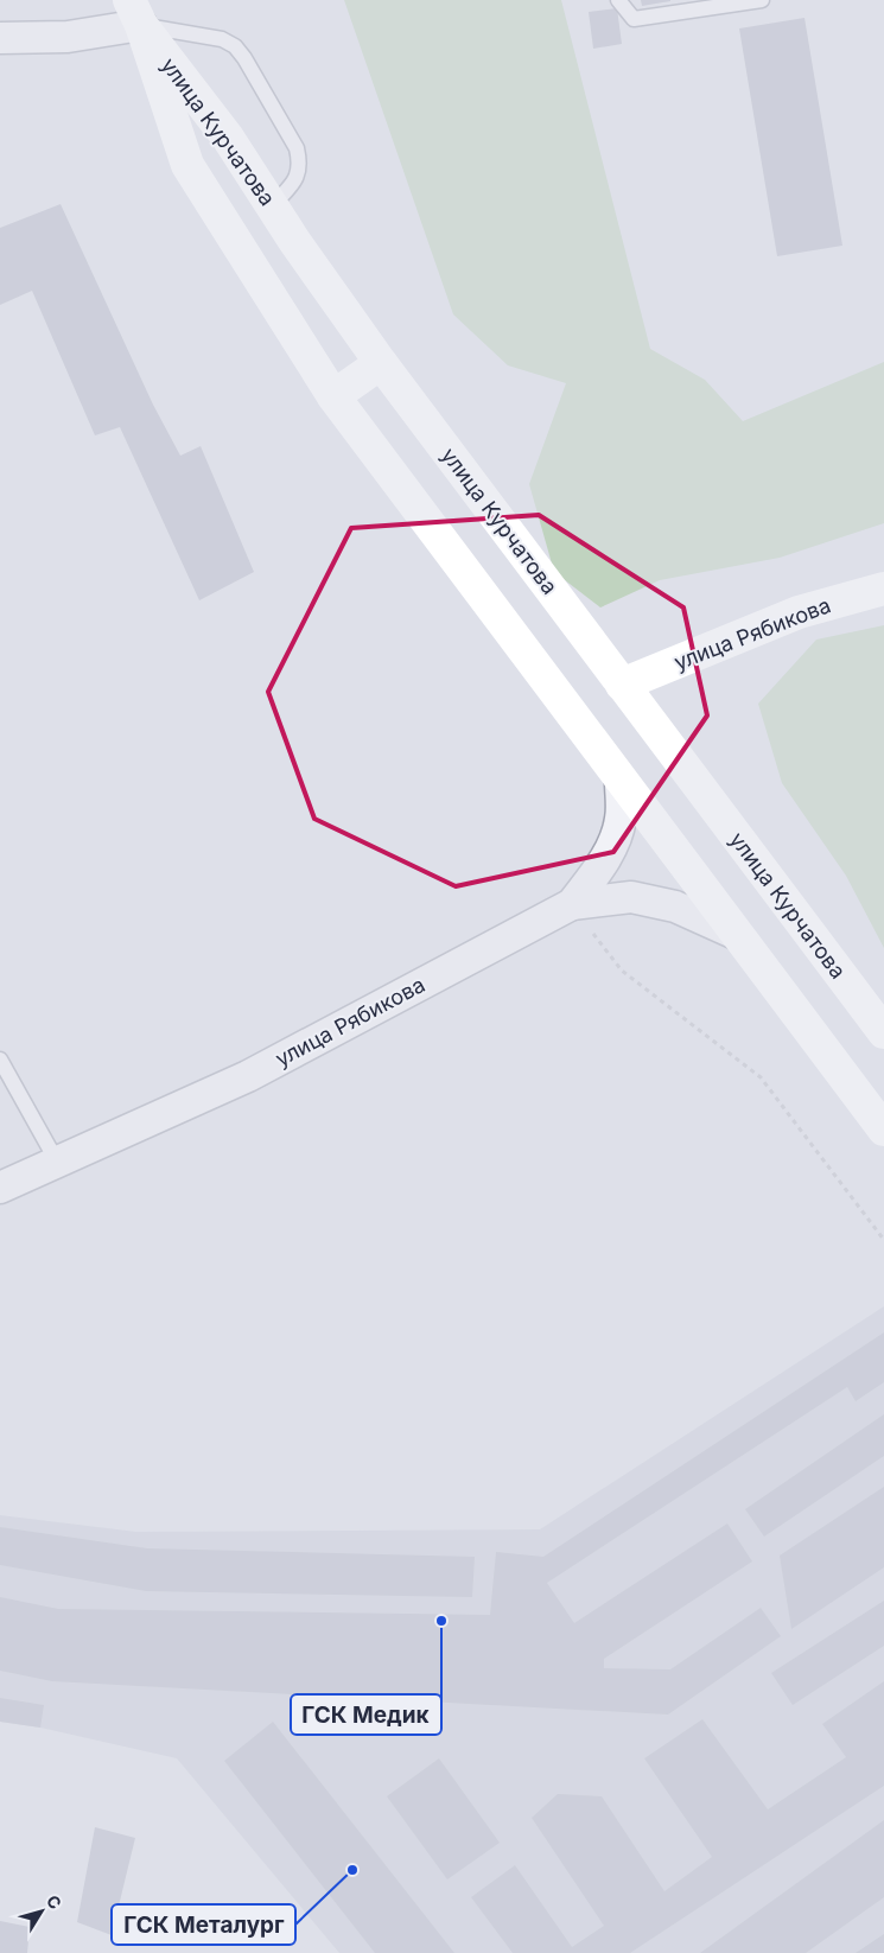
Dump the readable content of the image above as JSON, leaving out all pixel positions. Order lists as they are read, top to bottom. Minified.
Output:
{"streets":{"main road":["улица Курчатова","улица Рябикова"]},"crossings":[["улица Курчатова","улица Рябикова"]],"places":["ГСК Медик","ГСК Металург"],"north":"top right"}
